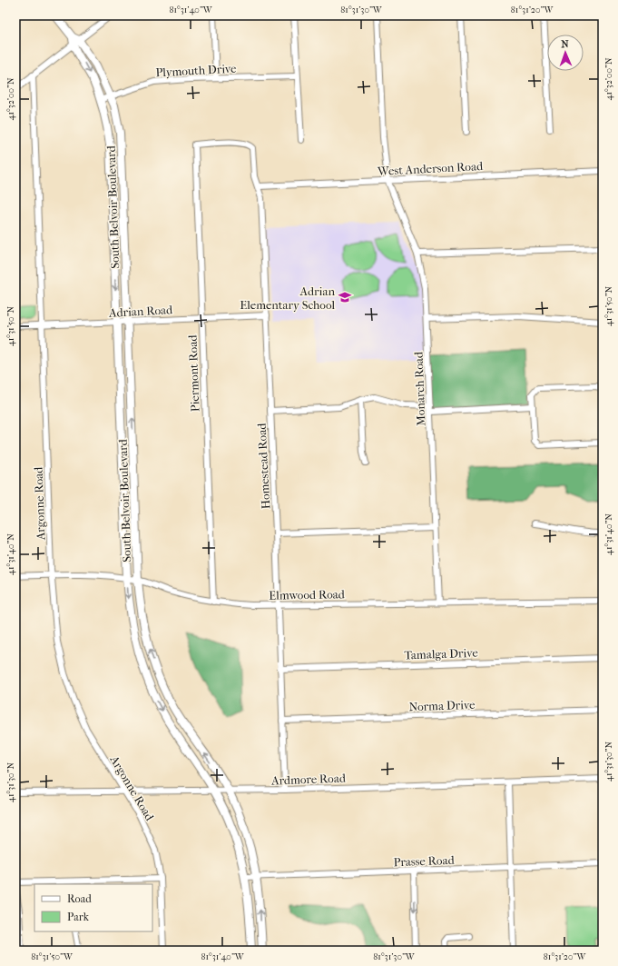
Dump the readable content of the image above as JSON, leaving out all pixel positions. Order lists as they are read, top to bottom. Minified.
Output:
{"streets":{"street":["Plymouth Drive","West Anderson Road","South Belvoir Boulevard","Adrian Road","Piermont Road","Monarch Road","Homestead Road","Argonne Road","Elmwood Road","Tamalga Drive","Norma Drive","Ardmore Road","Prasse Road"]},"crossings":[["Plymouth Drive","South Belvoir Boulevard"],["West Anderson Road","Monarch Road"],["West Anderson Road","Homestead Road"],["South Belvoir Boulevard","Adrian Road"],["South Belvoir Boulevard","Elmwood Road"],["South Belvoir Boulevard","Ardmore Road"],["South Belvoir Boulevard","Prasse Road"],["Adrian Road","Piermont Road"],["Adrian Road","Homestead Road"],["Adrian Road","Argonne Road"],["Piermont Road","Homestead Road"],["Piermont Road","Elmwood Road"],["Monarch Road","Elmwood Road"],["Homestead Road","Elmwood Road"],["Homestead Road","Tamalga Drive"],["Homestead Road","Norma Drive"],["Homestead Road","Ardmore Road"],["Argonne Road","Elmwood Road"],["Argonne Road","Ardmore Road"]],"places":{"school or university":["Adrian Elementary School"]},"legend":["Road","Park"],"north":"top","coordinates":["81°31'40\"W","81°31'30\"W","81°31'20\"W","41°32'00\"N","41°31'50\"N","41°31'40\"N","41°31'30\"N","81°31'50\"W"]}
